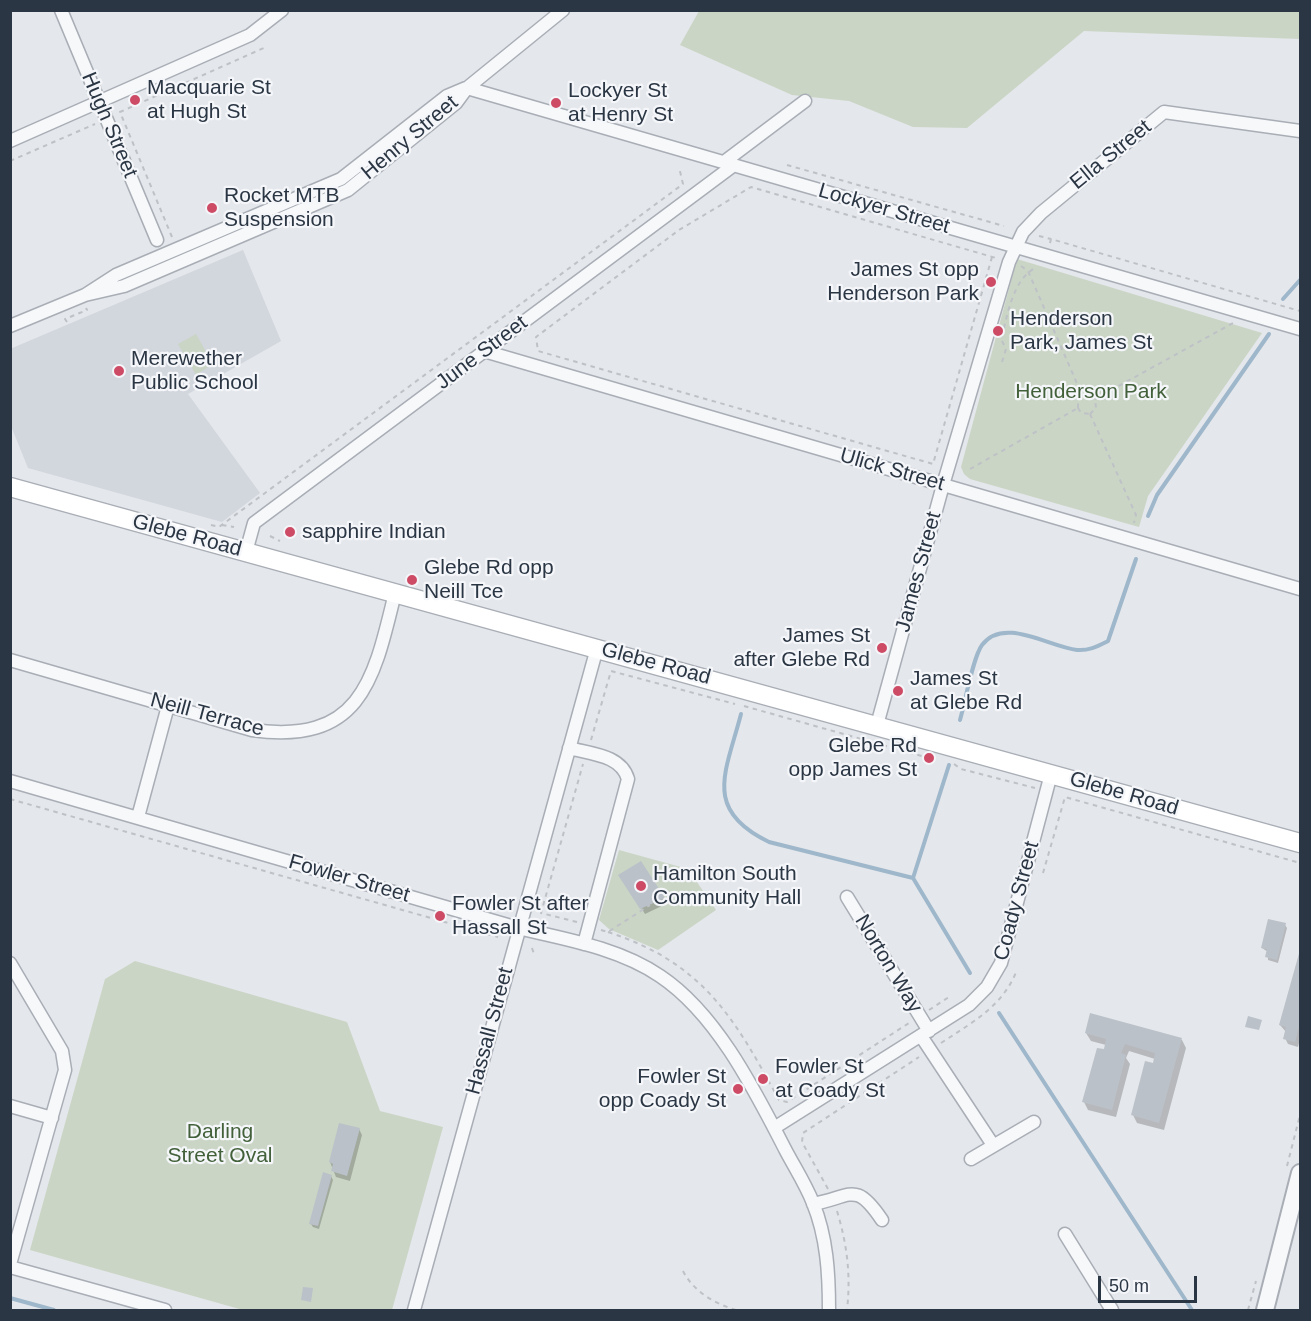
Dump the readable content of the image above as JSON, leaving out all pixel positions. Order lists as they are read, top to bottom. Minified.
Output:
{"streets":{"main road":["Glebe Road"],"street":["Hugh Street","Henry Street","Ella Street","Lockyer Street","June Street","Ulick Street","James Street","Neill Terrace","Fowler Street","Coady Street","Norton Way","Hassall Street"]},"crossings":[["Henry Street","Lockyer Street"],["Ella Street","Lockyer Street"],["Ella Street","James Street"],["Lockyer Street","June Street"],["Lockyer Street","James Street"],["June Street","Ulick Street"],["June Street","Glebe Road"],["Ulick Street","James Street"],["Glebe Road","James Street"],["Glebe Road","Neill Terrace"],["Glebe Road","Coady Street"],["Glebe Road","Hassall Street"],["Fowler Street","Coady Street"],["Fowler Street","Hassall Street"],["Coady Street","Norton Way"]],"parks":["Henderson Park","Darling Street Oval"],"places":["Macquarie St at Hugh St","Lockyer St at Henry St","Rocket MTB Suspension","James St opp Henderson Park","Henderson Park, James St","Merewether Public School","sapphire Indian","Glebe Rd opp Neill Tce","James St after Glebe Rd","James St at Glebe Rd","Glebe Rd opp James St","Hamilton South Community Hall","Fowler St after Hassall St","Fowler St at Coady St","Fowler St opp Coady St"],"scale_bar":"50 m"}
